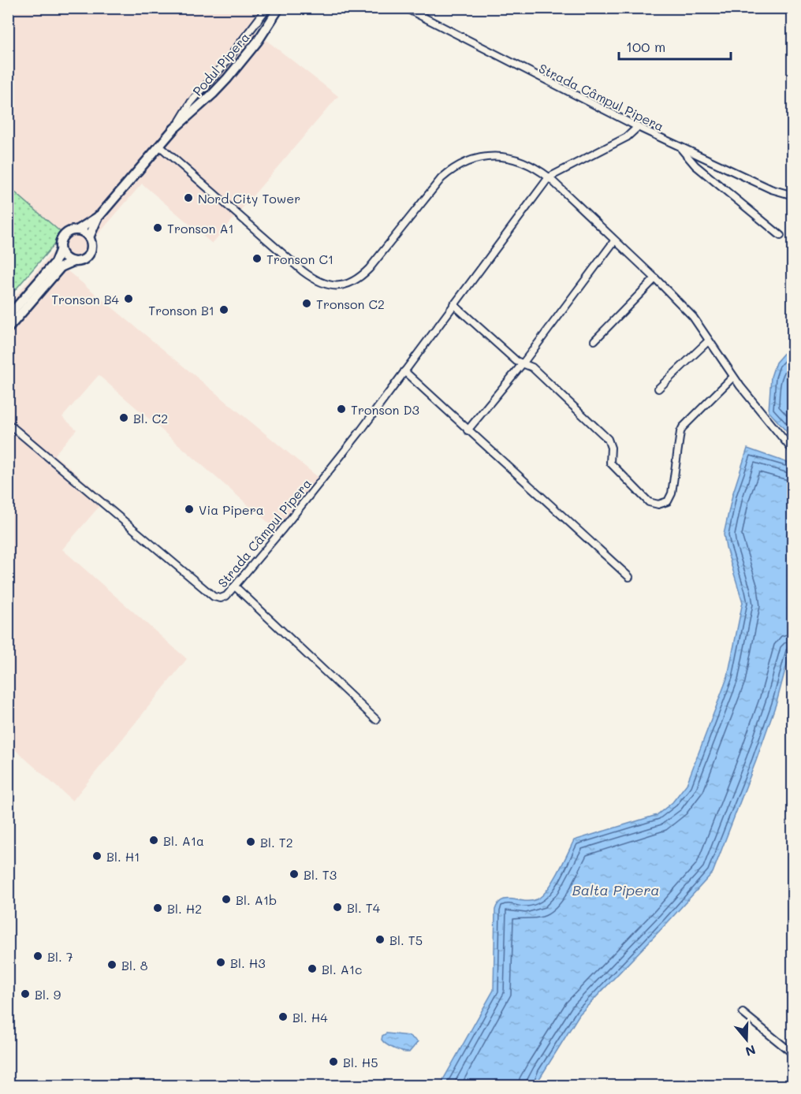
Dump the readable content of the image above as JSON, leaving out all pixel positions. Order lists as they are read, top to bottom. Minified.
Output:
{"streets":{"main road":["Podul Pipera"],"street":["Strada Câmpul Pipera"]},"water":["Balta Pipera"],"places":["Nord City Tower","Tronson A1","Tronson C1","Tronson B4","Tronson C2","Tronson B1","Tronson D3","Bl. C2","Via Pipera","Bl. A1a","Bl. T2","Bl. H1","Bl. T3","Bl. A1b","Bl. T4","Bl. H2","Bl. T5","Bl. 7","Bl. H3","Bl. 8","Bl. A1c","Bl. 9","Bl. H4","Bl. H5"],"scale_bar":"100 m","north":"bottom"}
